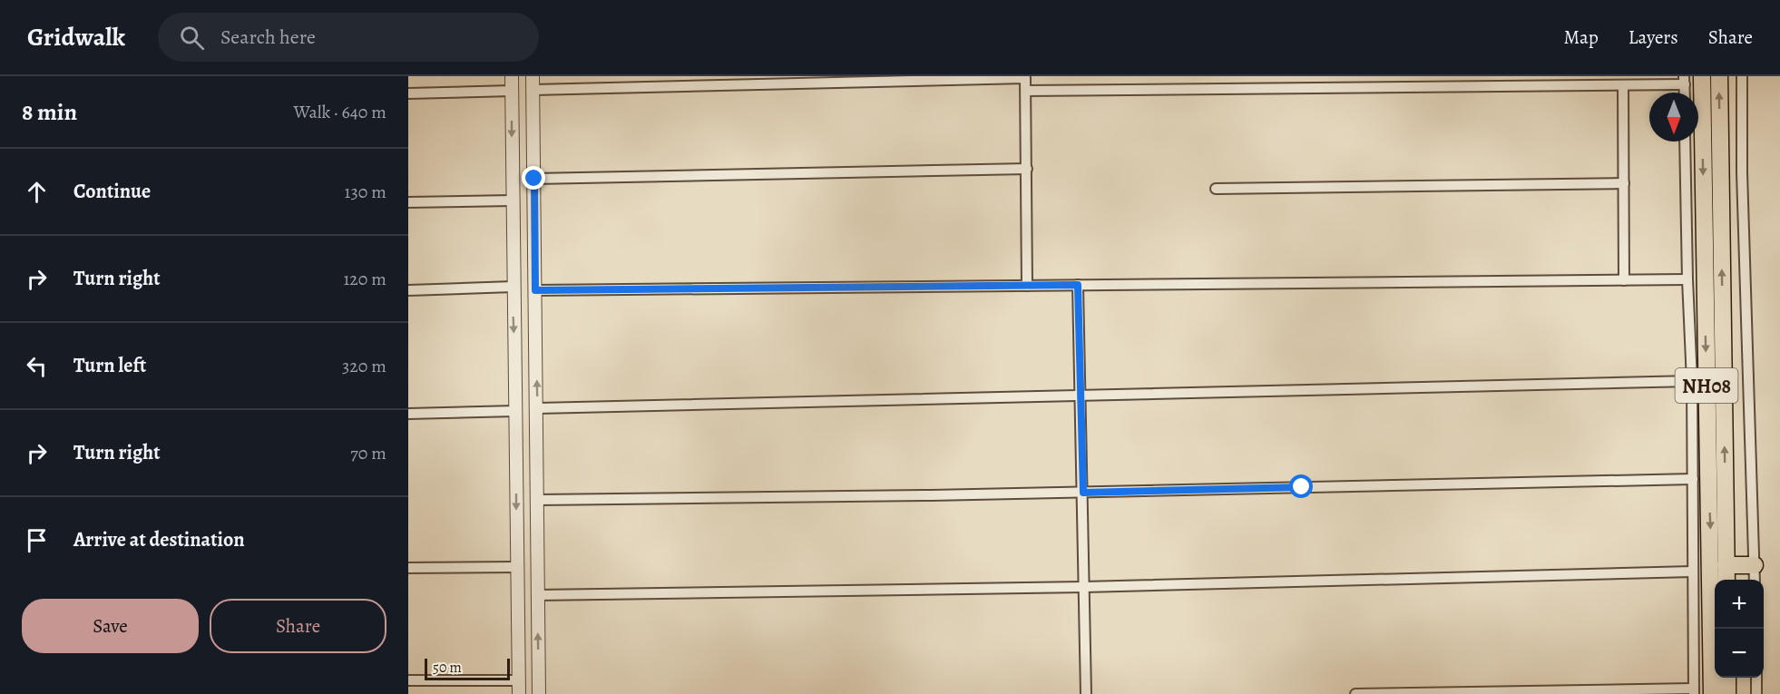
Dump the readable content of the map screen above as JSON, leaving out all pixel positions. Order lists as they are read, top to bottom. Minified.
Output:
{"streets":{"highway":["NH08"]},"scale_bar":"50 m","north":"bottom","page":{"header":"Gridwalk","search":"Search here","nav":["Map","Layers","Share"],"heading":["8 min","Walk · 640 m"],"list":[["Continue","130 m"],["Turn right","120 m"],["Turn left","320 m"],["Turn right","70 m"],"Arrive at destination"],"map_buttons":["+","−"],"buttons":["Save","Share"],"scale":"50 m"}}
